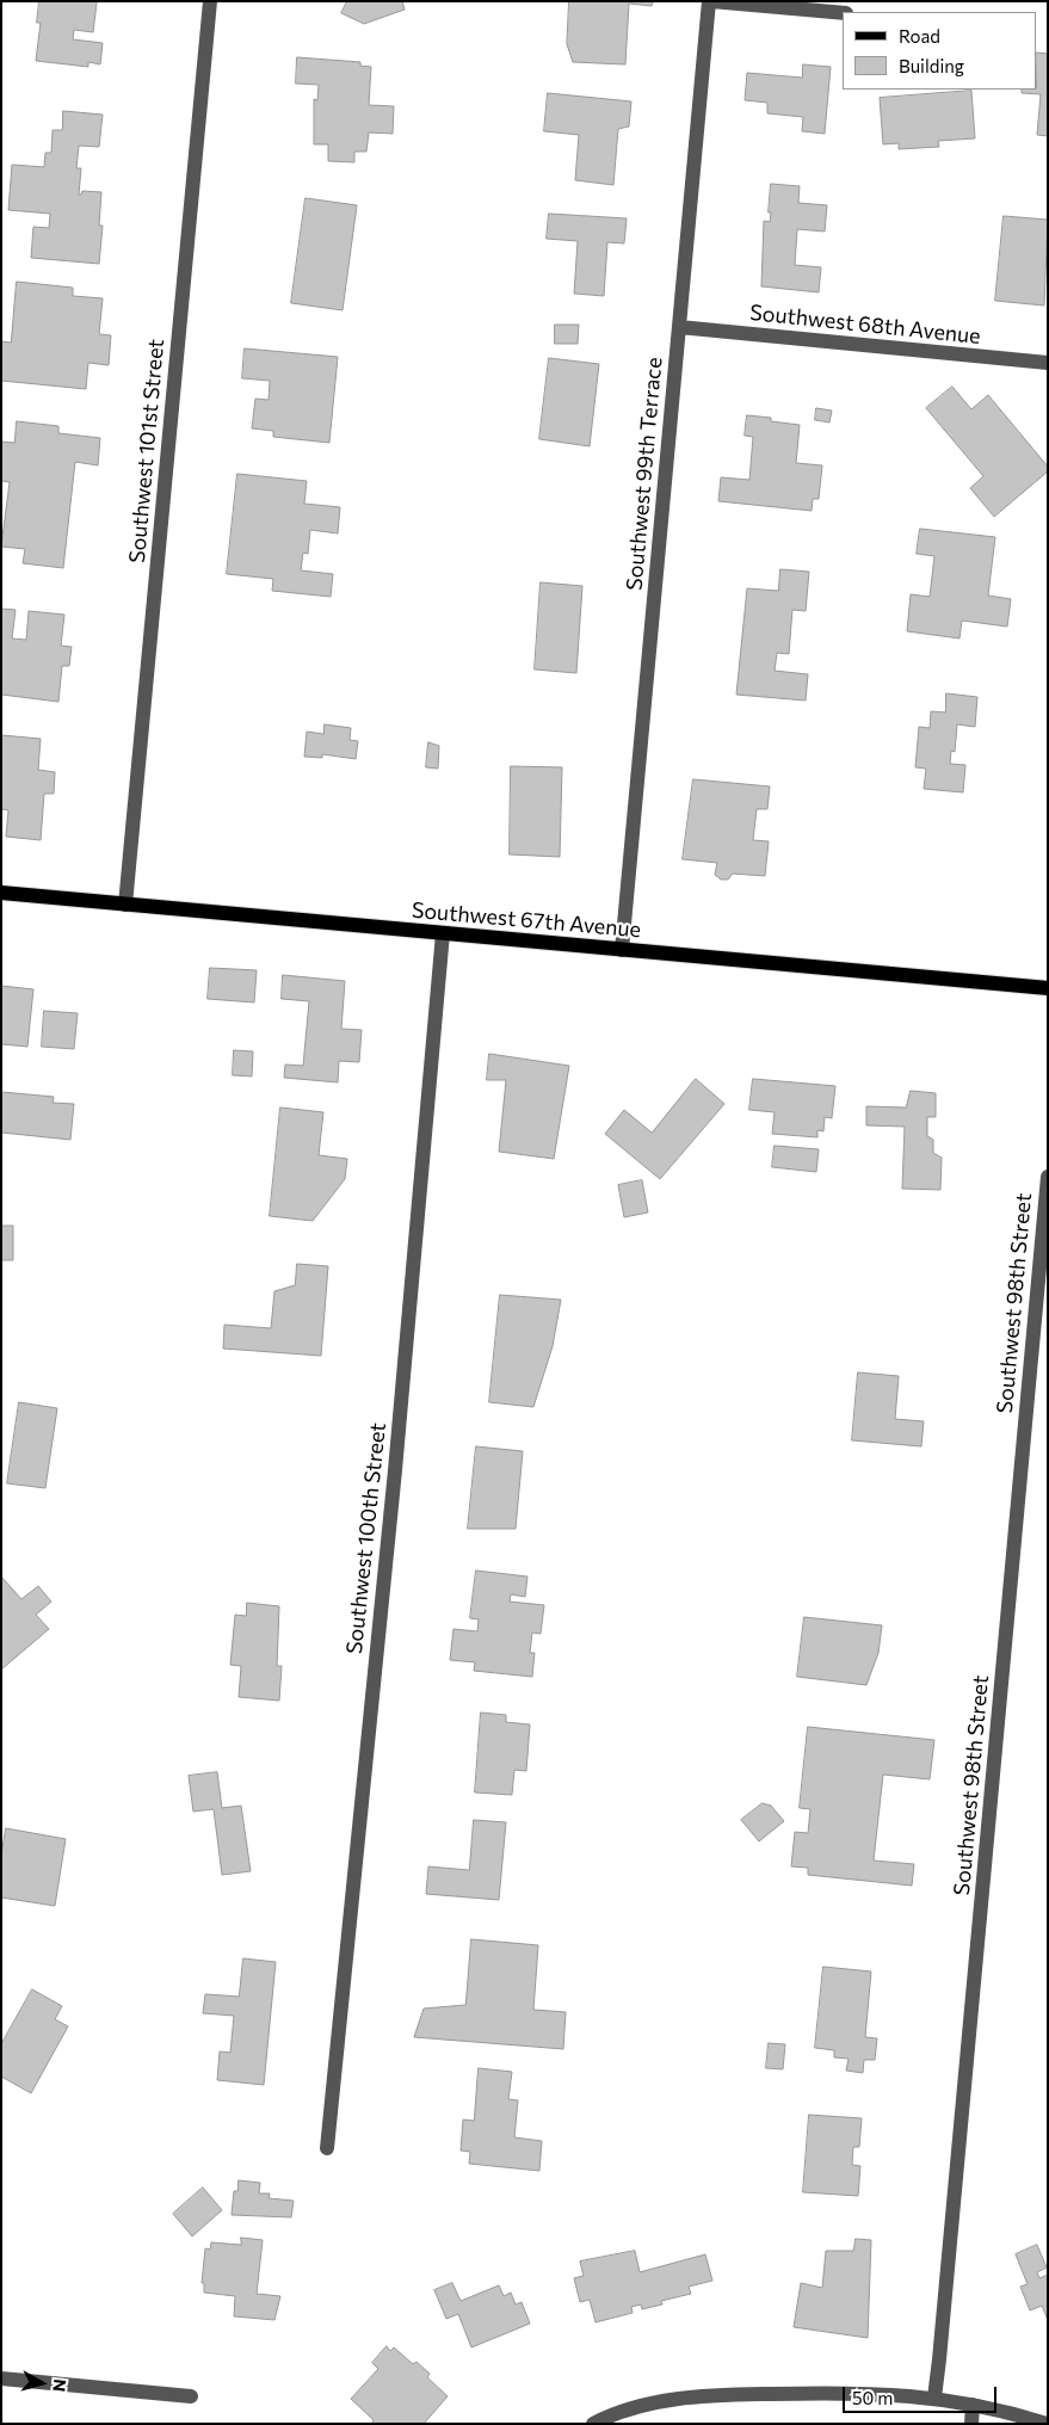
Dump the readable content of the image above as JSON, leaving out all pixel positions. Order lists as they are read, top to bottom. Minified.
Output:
{"streets":{"main road":["Southwest 67th Avenue"],"street":["Southwest 68th Avenue","Southwest 101st Street","Southwest 99th Terrace","Southwest 98th Street","Southwest 100th Street"]},"crossings":[["Southwest 68th Avenue","Southwest 99th Terrace"],["Southwest 101st Street","Southwest 67th Avenue"],["Southwest 99th Terrace","Southwest 67th Avenue"],["Southwest 67th Avenue","Southwest 100th Street"]],"legend":["Road","Building"],"scale_bar":"50 m","north":"right"}
